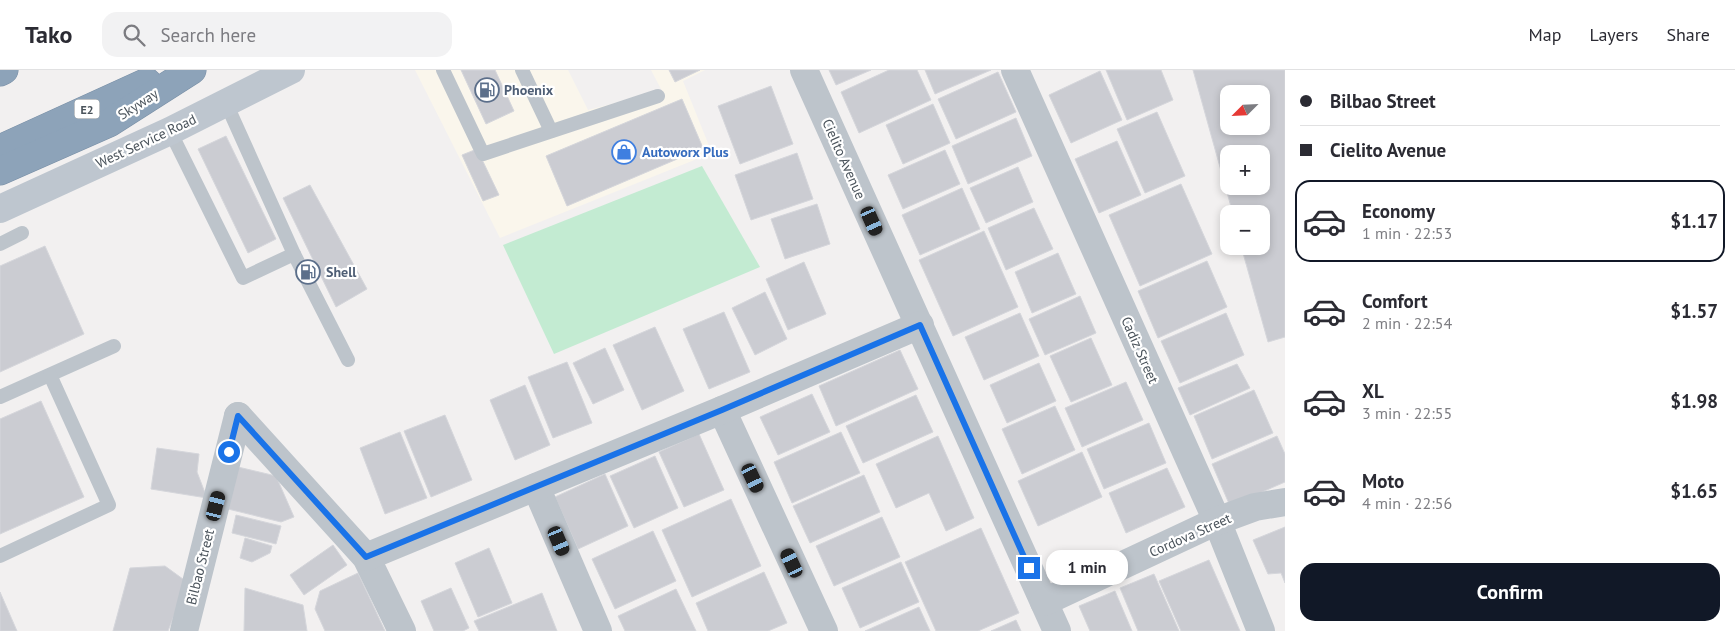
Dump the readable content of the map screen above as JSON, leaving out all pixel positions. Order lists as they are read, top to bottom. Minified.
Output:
{"streets":{"highway":["Skyway","E2"],"main road":["West Service Road"],"street":["Cielito Avenue","Cadiz Street","Cordova Street","Bilbao Street"]},"crossings":[["Cielito Avenue","Cordova Street"],["Cadiz Street","Cordova Street"]],"places":{"fuel station":["Phoenix","Shell"],"shop":["Autoworx Plus"]},"north":"bottom left","page":{"header":"Tako","search":"Search here","nav":["Map","Layers","Share"],"banner":["Bilbao Street","Cielito Avenue"],"map_buttons":["+","−"],"list":[{"name":"Economy","note":"1 min · 22:53","value":"$1.17"},{"name":"Comfort","note":"2 min · 22:54","value":"$1.57"},{"name":"XL","note":"3 min · 22:55","value":"$1.98"},{"name":"Moto","note":"4 min · 22:56","value":"$1.65"}],"bubble":"1 min","buttons":"Confirm"}}
